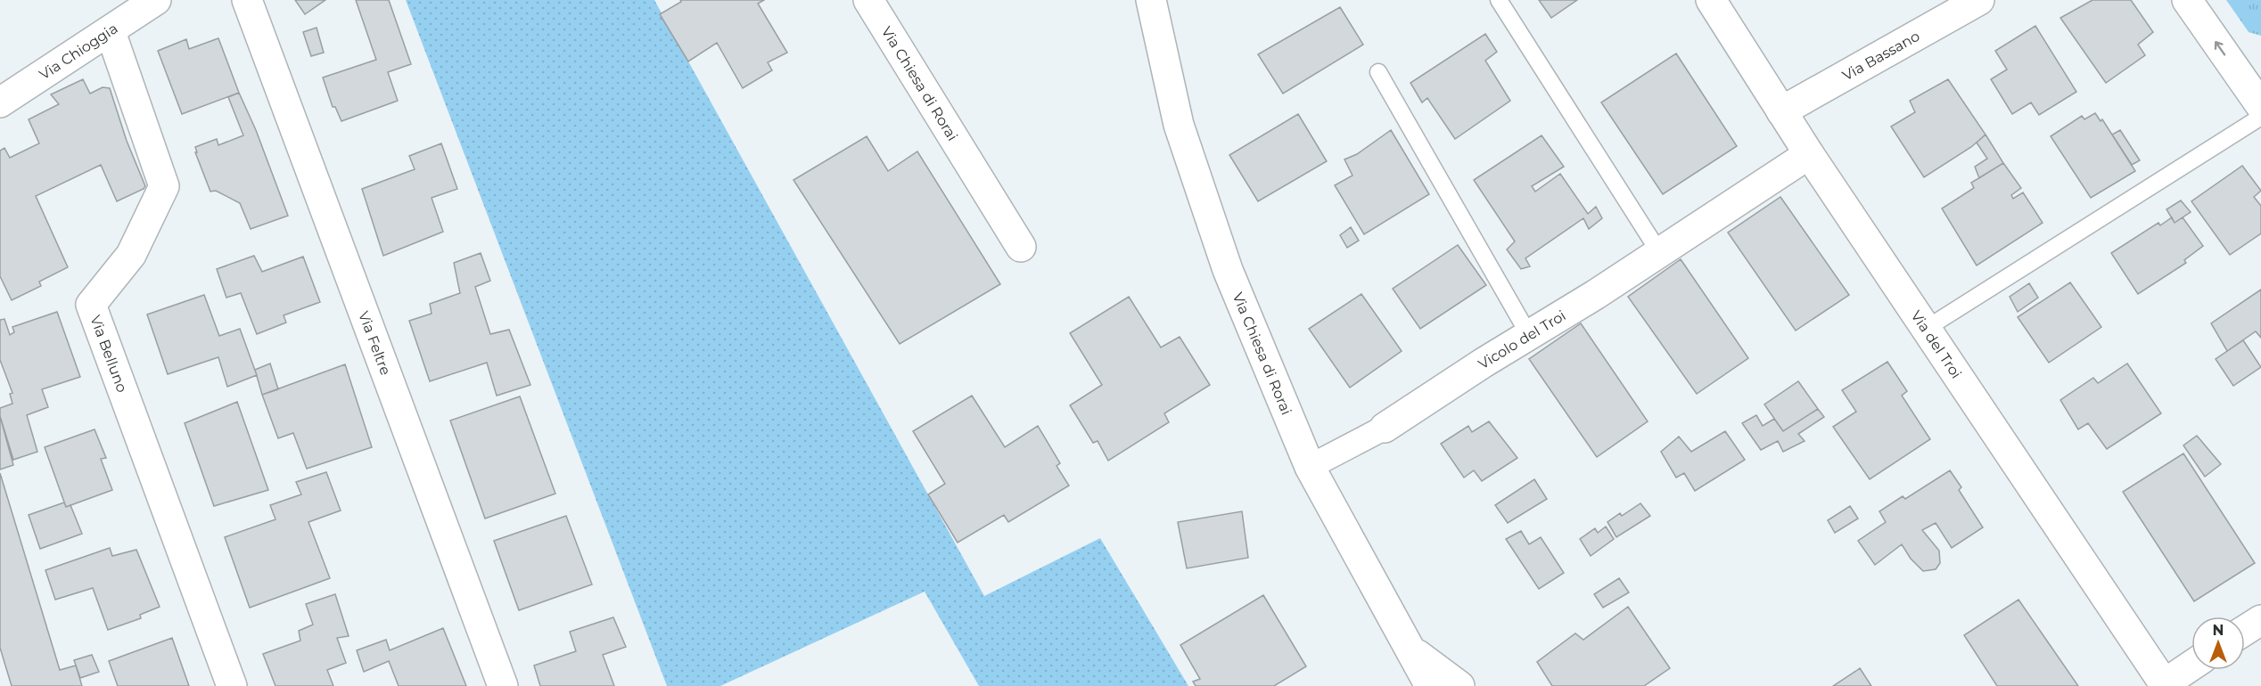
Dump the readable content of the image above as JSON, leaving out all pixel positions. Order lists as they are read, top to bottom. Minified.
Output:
{"streets":{"street":["Via Chioggia","Via Bassano","Via Chiesa di Rorai","Vicolo del Troi","Via Feltre","Via del Troi","Via Belluno"]},"crossings":[["Via Chioggia","Via Belluno"],["Via Bassano","Via del Troi"],["Vicolo del Troi","Via del Troi"]],"north":"top"}
